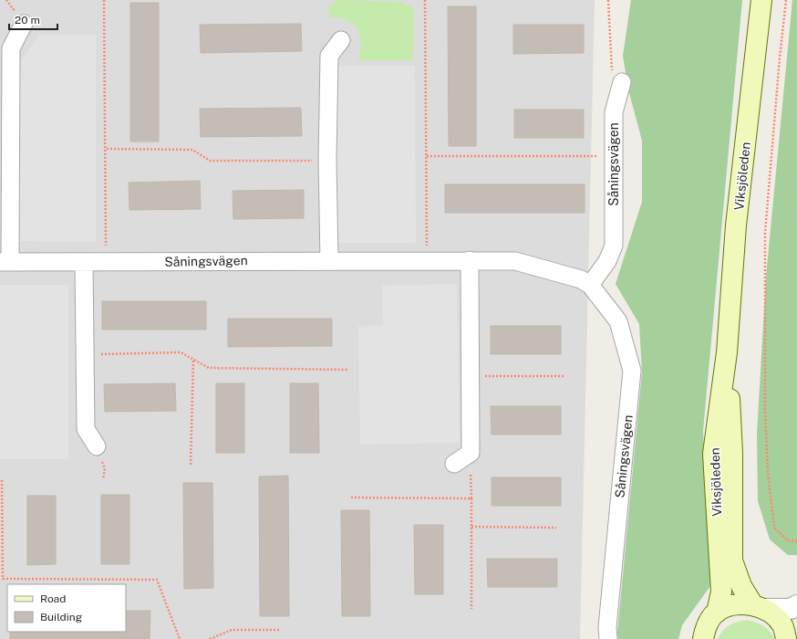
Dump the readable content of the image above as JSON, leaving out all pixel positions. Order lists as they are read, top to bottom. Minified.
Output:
{"streets":{"main road":["Viksjöleden"],"street":["Såningsvägen"]},"legend":["Road","Building"],"scale_bar":"20 m"}
